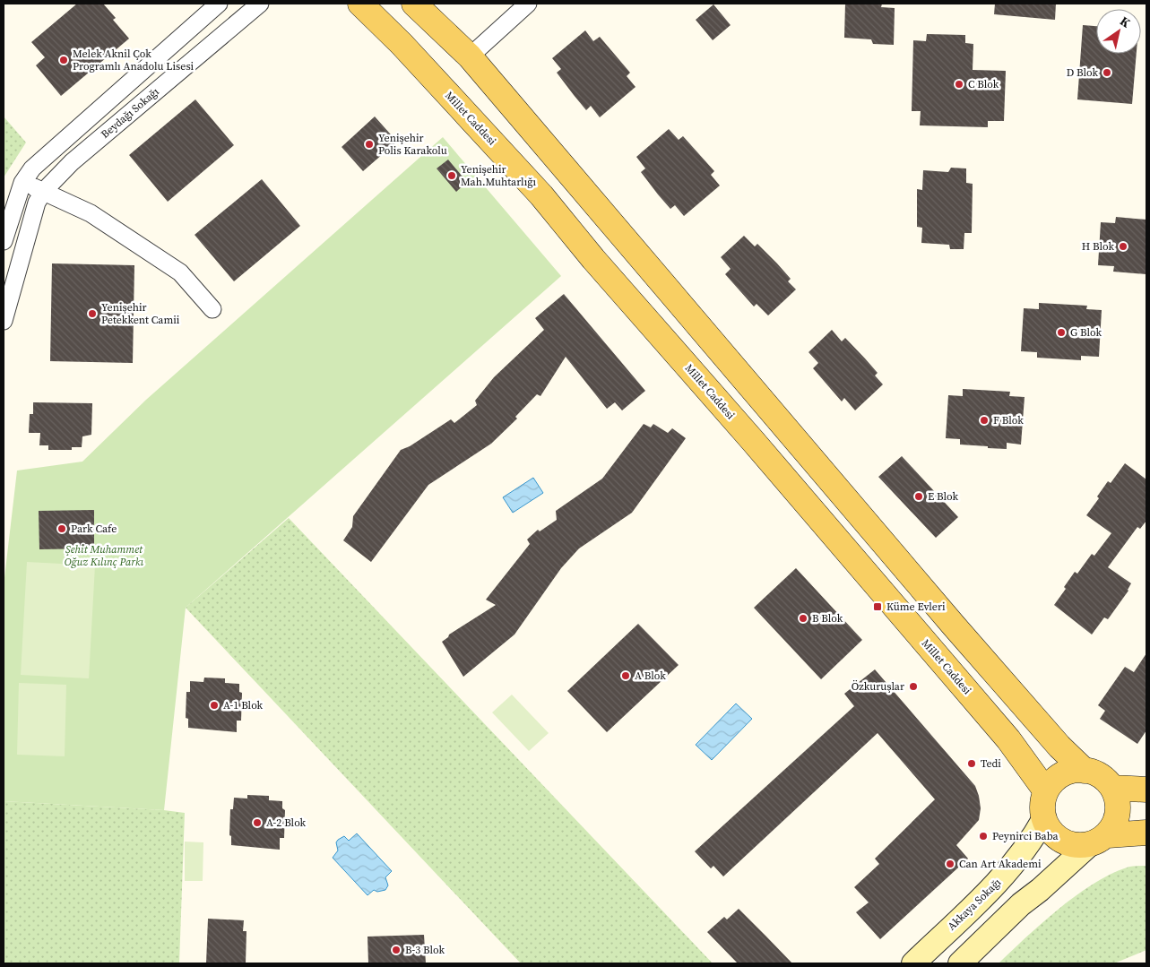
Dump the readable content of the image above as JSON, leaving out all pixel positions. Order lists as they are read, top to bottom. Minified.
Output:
{"streets":{"main road":["Millet Caddesi"],"street":["Beydağı Sokağı","Akkaya Sokağı"]},"crossings":[["Millet Caddesi","Akkaya Sokağı"]],"parks":["Şehit Muhammet Oğuz Kılınç Parkı"],"places":{"other":["Melek Aknil Çok Programlı Anadolu Lisesi","D Blok","C Blok","Yenişehir Polis Karakolu","Yenişehir Mah.Muhtarlığı","H Blok","Yenişehir Petekkent Camii","G Blok","F Blok","E Blok","Park Cafe","B Blok","A Blok","Özkuruşlar","A-1 Blok","Tedi","A-2 Blok","Peynirci Baba","Can Art Akademi","B-3 Blok"],"transit":["Küme Evleri"]},"north":"top right"}
